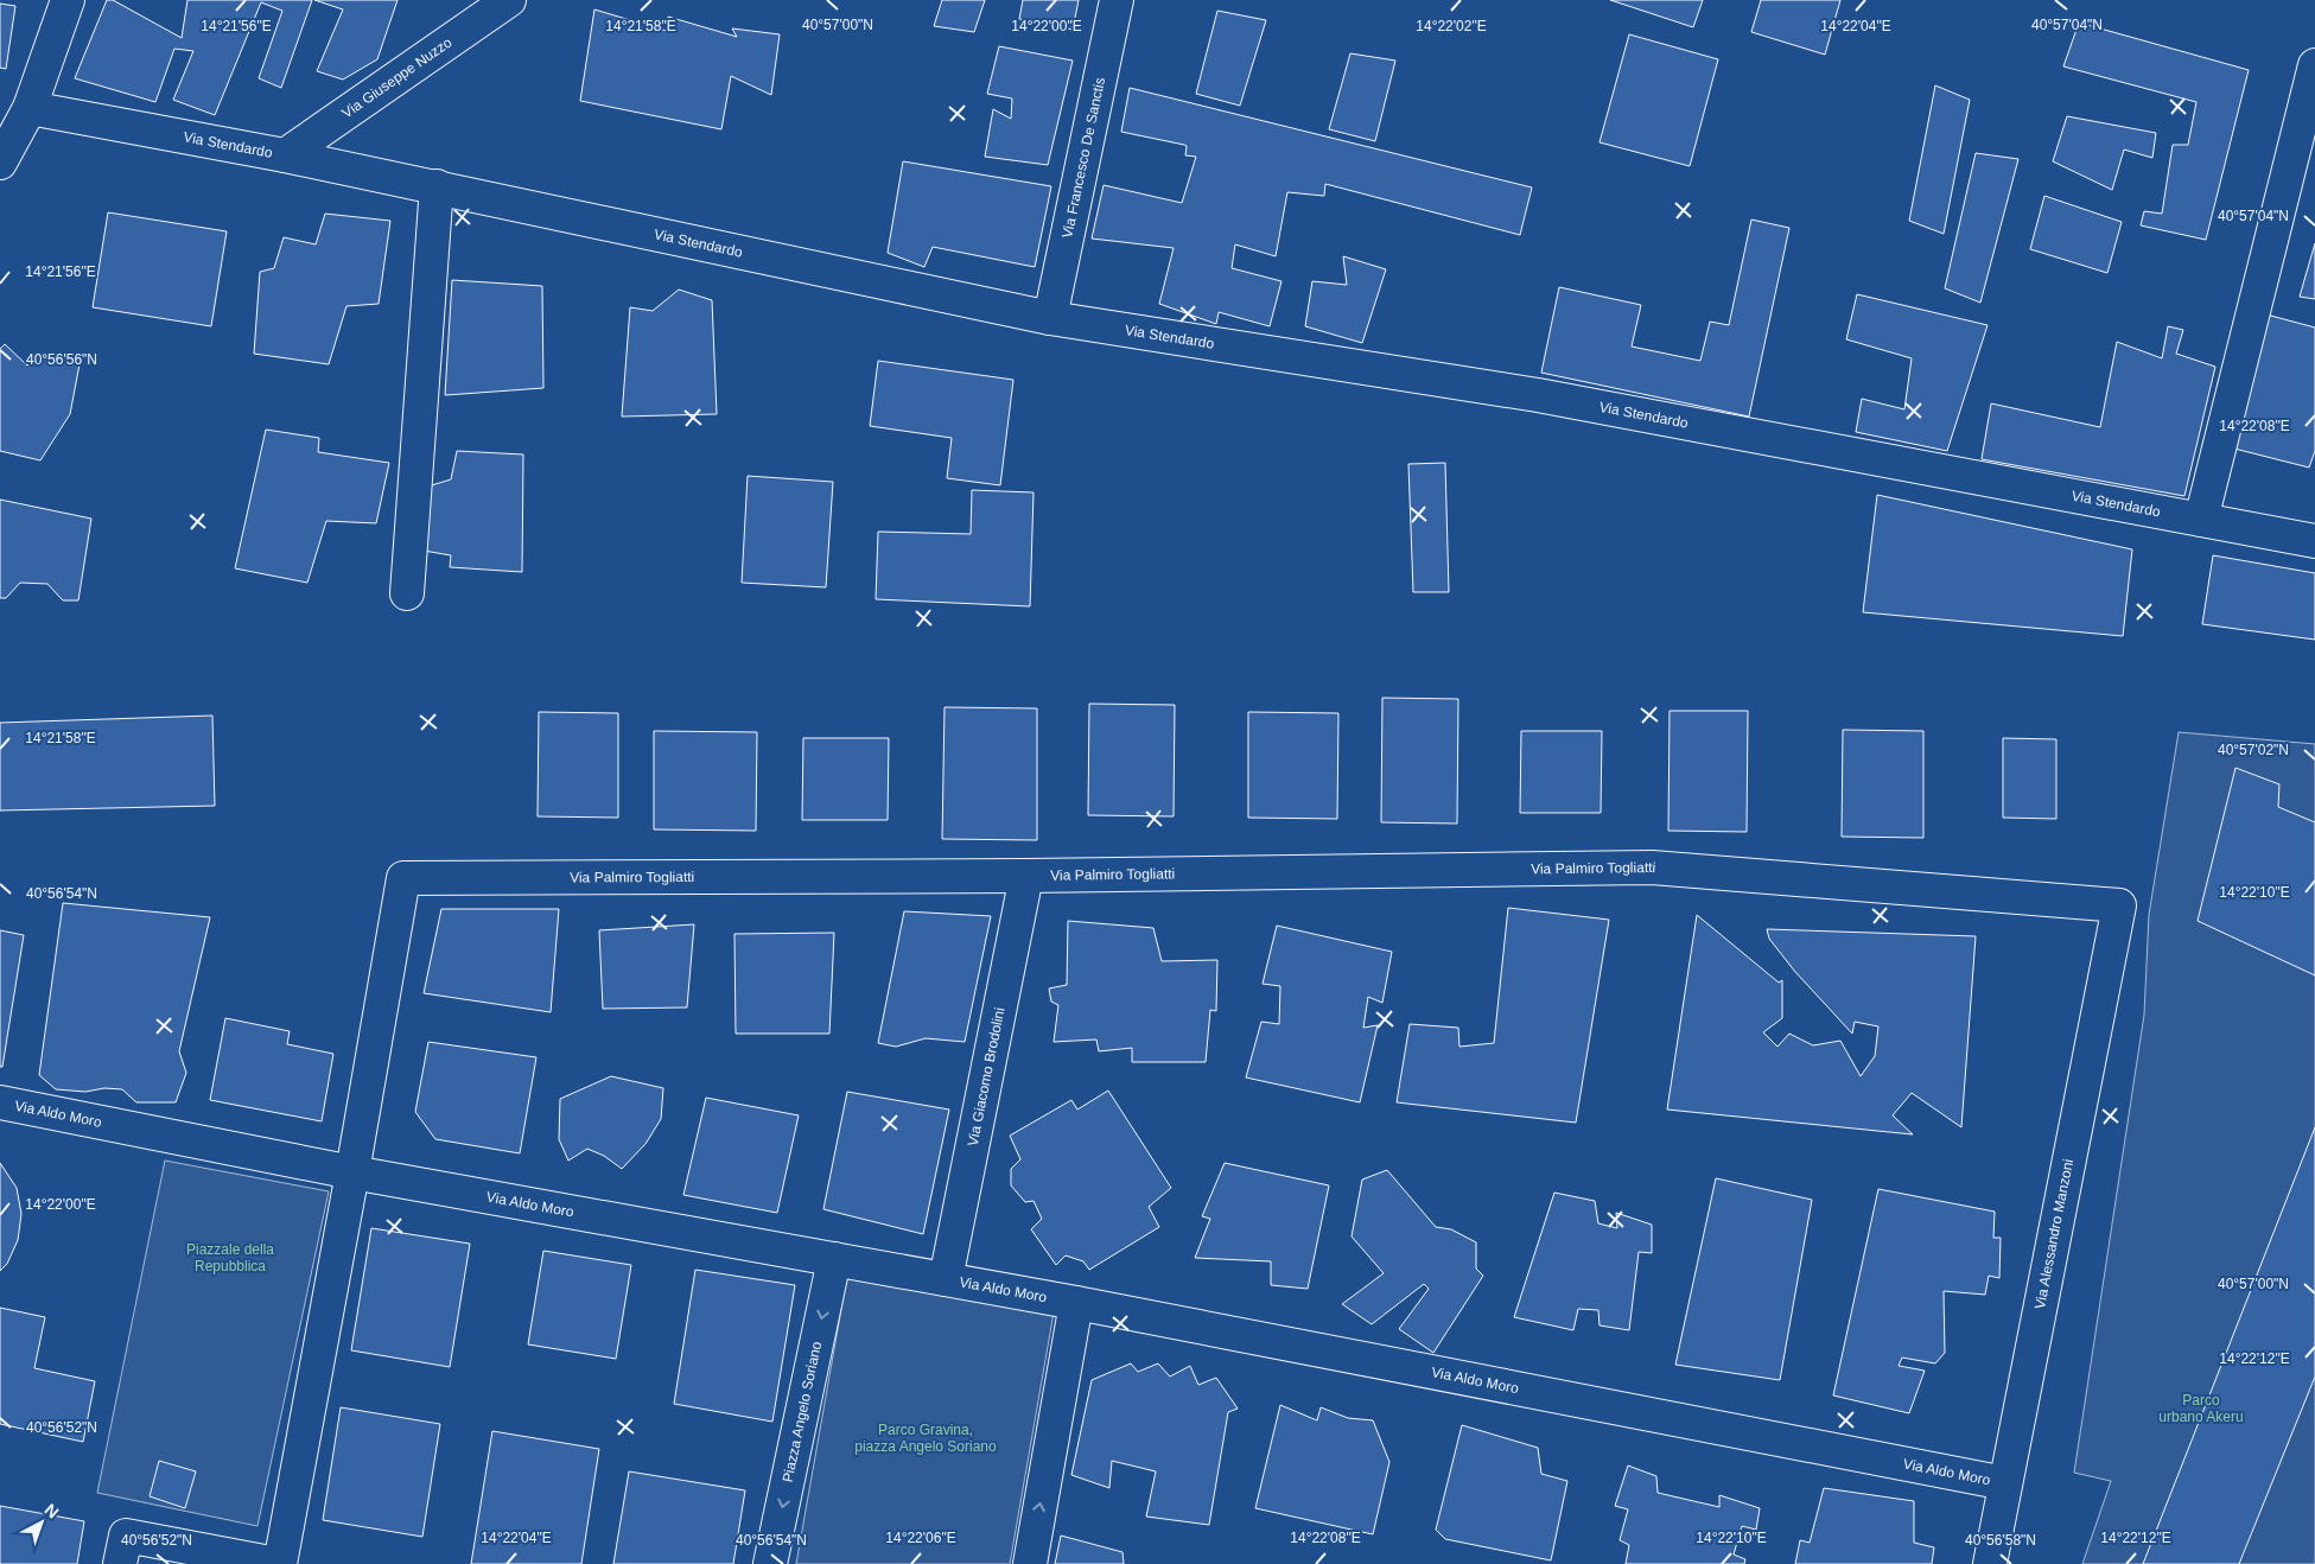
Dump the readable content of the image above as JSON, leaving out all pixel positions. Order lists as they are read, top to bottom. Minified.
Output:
{"streets":{"street":["Via Giuseppe Nuzzo","Via Stendardo","Via Francesco De Sanctis","Via Palmiro Togliatti","Via Giacomo Brodolini","Via Aldo Moro","Via Alessandro Manzoni","Piazza Angelo Soriano"]},"crossings":[["Via Giuseppe Nuzzo","Via Stendardo"],["Via Stendardo","Via Francesco De Sanctis"],["Via Palmiro Togliatti","Via Giacomo Brodolini"],["Via Palmiro Togliatti","Via Aldo Moro"],["Via Palmiro Togliatti","Via Alessandro Manzoni"],["Via Giacomo Brodolini","Via Aldo Moro"],["Via Aldo Moro","Via Alessandro Manzoni"],["Via Aldo Moro","Piazza Angelo Soriano"]],"parks":["Piazzale della Repubblica","Parco urbano Akeru","Parco Gravina, piazza Angelo Soriano"],"north":"top right","coordinates":["40°57'00\"N","40°57'04\"N","14°21'56\"E","14°22'02\"E","14°22'04\"E","14°21'58\"E","14°22'00\"E","40°56'56\"N","14°22'08\"E","40°57'02\"N","14°22'10\"E","40°56'54\"N","14°22'12\"E","40°56'52\"N","14°22'06\"E","40°56'58\"N"]}
